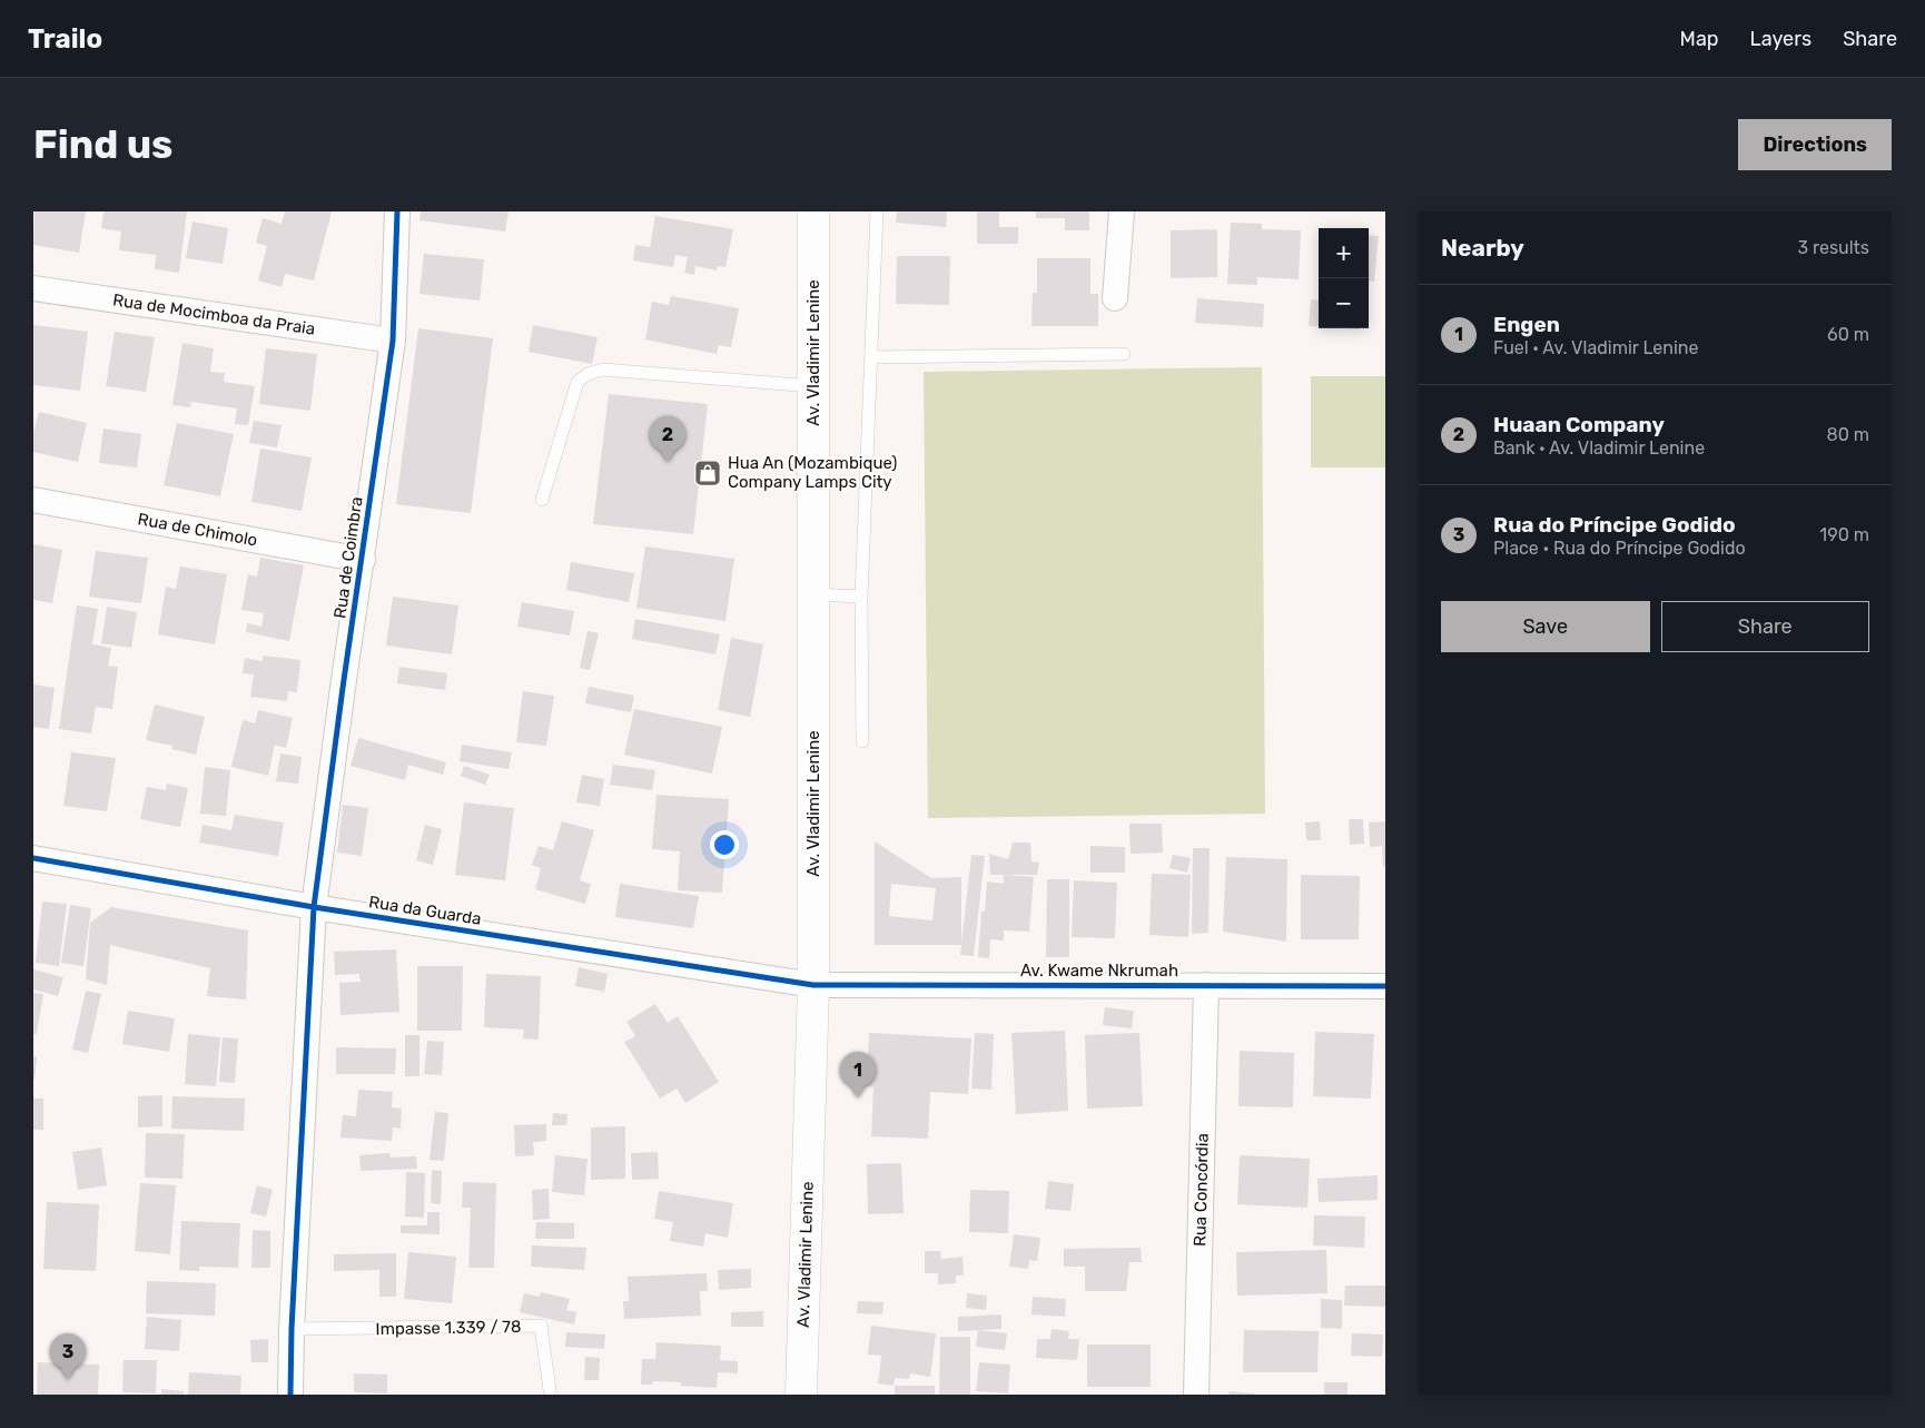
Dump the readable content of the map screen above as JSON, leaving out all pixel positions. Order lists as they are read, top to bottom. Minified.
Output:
{"streets":{"main road":["Av. Vladimir Lenine"],"street":["Rua de Mocimboa da Praia","Rua de Chimolo","Rua de Coimbra","Rua da Guarda","Av. Kwame Nkrumah","Rua Concórdia"],"lane":["Impasse 1.339 / 78"]},"crossings":[["Rua de Mocimboa da Praia","Rua de Coimbra"],["Av. Vladimir Lenine","Rua da Guarda"],["Av. Vladimir Lenine","Av. Kwame Nkrumah"],["Rua de Chimolo","Rua de Coimbra"],["Rua de Coimbra","Rua da Guarda"],["Rua de Coimbra","Impasse 1.339 / 78"],["Rua da Guarda","Av. Kwame Nkrumah"],["Av. Kwame Nkrumah","Rua Concórdia"]],"places":{"shop":["Hua An (Mozambique) Company Lamps City"]},"page":{"header":"Trailo","nav":["Map","Layers","Share"],"buttons":["Directions",["Save","Share"]],"title":"Find us","heading":["Nearby","3 results"],"map_buttons":["+","−"],"list":[{"mark":"1","name":"Engen","note":"Fuel · Av. Vladimir Lenine","value":"60 m"},{"mark":"2","name":"Huaan Company","note":"Bank · Av. Vladimir Lenine","value":"80 m"},{"mark":"3","name":"Rua do Príncipe Godido","note":"Place · Rua do Príncipe Godido","value":"190 m"}],"pins":["2","1","3"]}}
